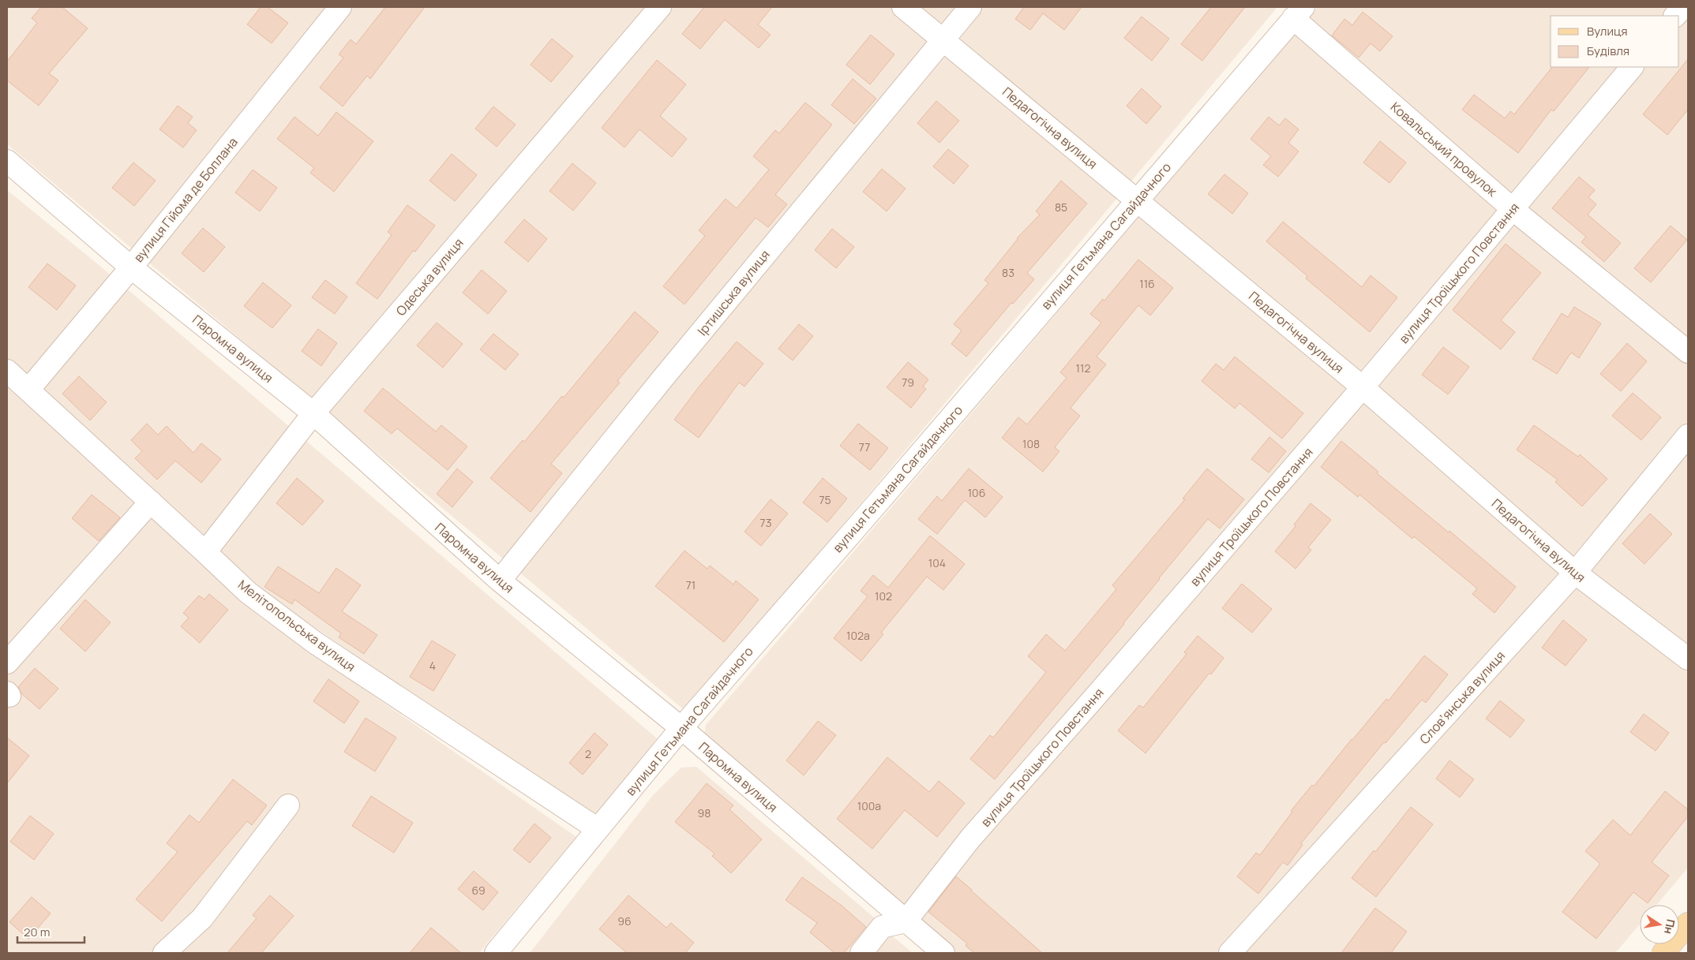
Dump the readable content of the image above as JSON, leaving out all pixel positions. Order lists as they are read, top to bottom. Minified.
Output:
{"streets":{"street":["Педагогічна вулиця","Ковальський провулок","вулиця Гійома де Боплана","вулиця Гетьмана Сагайдачного","вулиця Троїцького Повстання","Одеська вулиця","Іртишська вулиця","Паромна вулиця","Мелітопольська вулиця","Словʼянська вулиця"]},"crossings":[["Педагогічна вулиця","вулиця Гетьмана Сагайдачного"],["Педагогічна вулиця","вулиця Троїцького Повстання"],["Педагогічна вулиця","Іртишська вулиця"],["Педагогічна вулиця","Словʼянська вулиця"],["Ковальський провулок","вулиця Гетьмана Сагайдачного"],["Ковальський провулок","вулиця Троїцького Повстання"],["вулиця Гійома де Боплана","Паромна вулиця"],["вулиця Гійома де Боплана","Мелітопольська вулиця"],["вулиця Гетьмана Сагайдачного","Паромна вулиця"],["вулиця Гетьмана Сагайдачного","Мелітопольська вулиця"],["вулиця Троїцького Повстання","Паромна вулиця"],["Одеська вулиця","Паромна вулиця"],["Одеська вулиця","Мелітопольська вулиця"],["Іртишська вулиця","Паромна вулиця"]],"house_numbers":["85","83","116","112","79","108","77","106","75","73","104","71","102","102а","4","2","100а","98","69","96"],"legend":["Вулиця","Будівля"],"scale_bar":"20 m","north":"right"}
